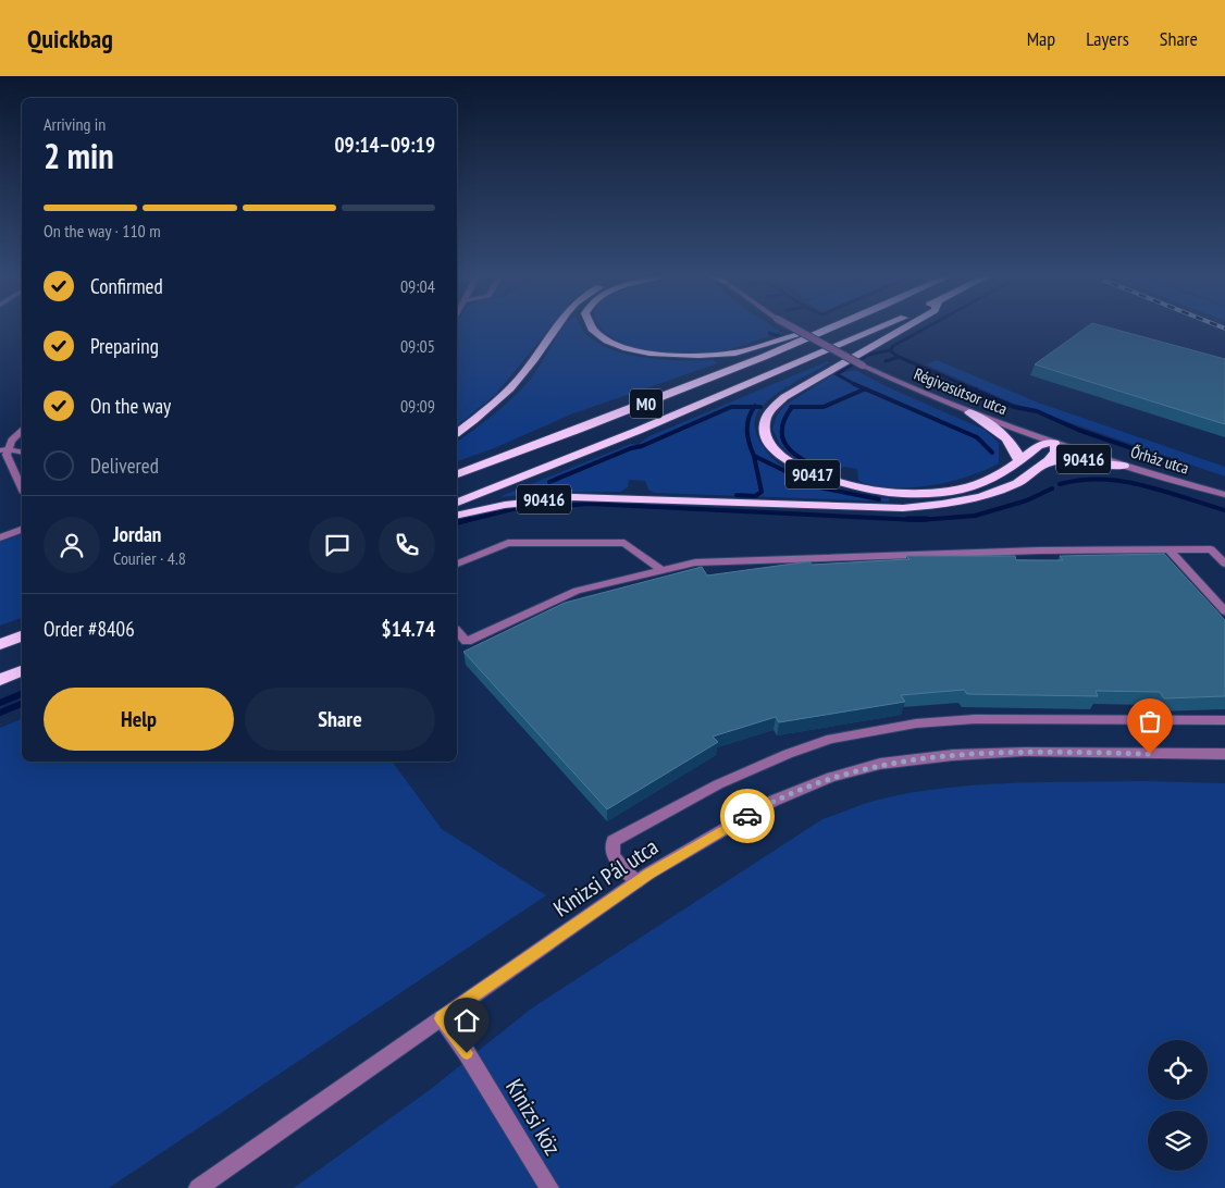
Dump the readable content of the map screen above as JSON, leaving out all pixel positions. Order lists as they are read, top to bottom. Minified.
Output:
{"streets":{"highway":["M0","90416","90417"],"street":["Régivasútsor utca","Őrház utca","Kinizsi Pál utca","Kinizsi köz"]},"crossings":[["Régivasútsor utca","90416"],["Régivasútsor utca","Őrház utca"],["Régivasútsor utca","90417"],["90416","Őrház utca"],["90416","90417"],["Őrház utca","90417"],["Kinizsi Pál utca","Kinizsi köz"]],"page":{"header":"Quickbag","nav":["Map","Layers","Share"],"heading":["2 min","Arriving in","09:14–09:19"],"panel":["Jordan","Courier · 4.8","Order #8406","$14.74"],"bar":"On the way · 110 m","list":[["Confirmed","09:04"],["Preparing","09:05"],["On the way","09:09"],"Delivered"],"buttons":["Help","Share"]}}
